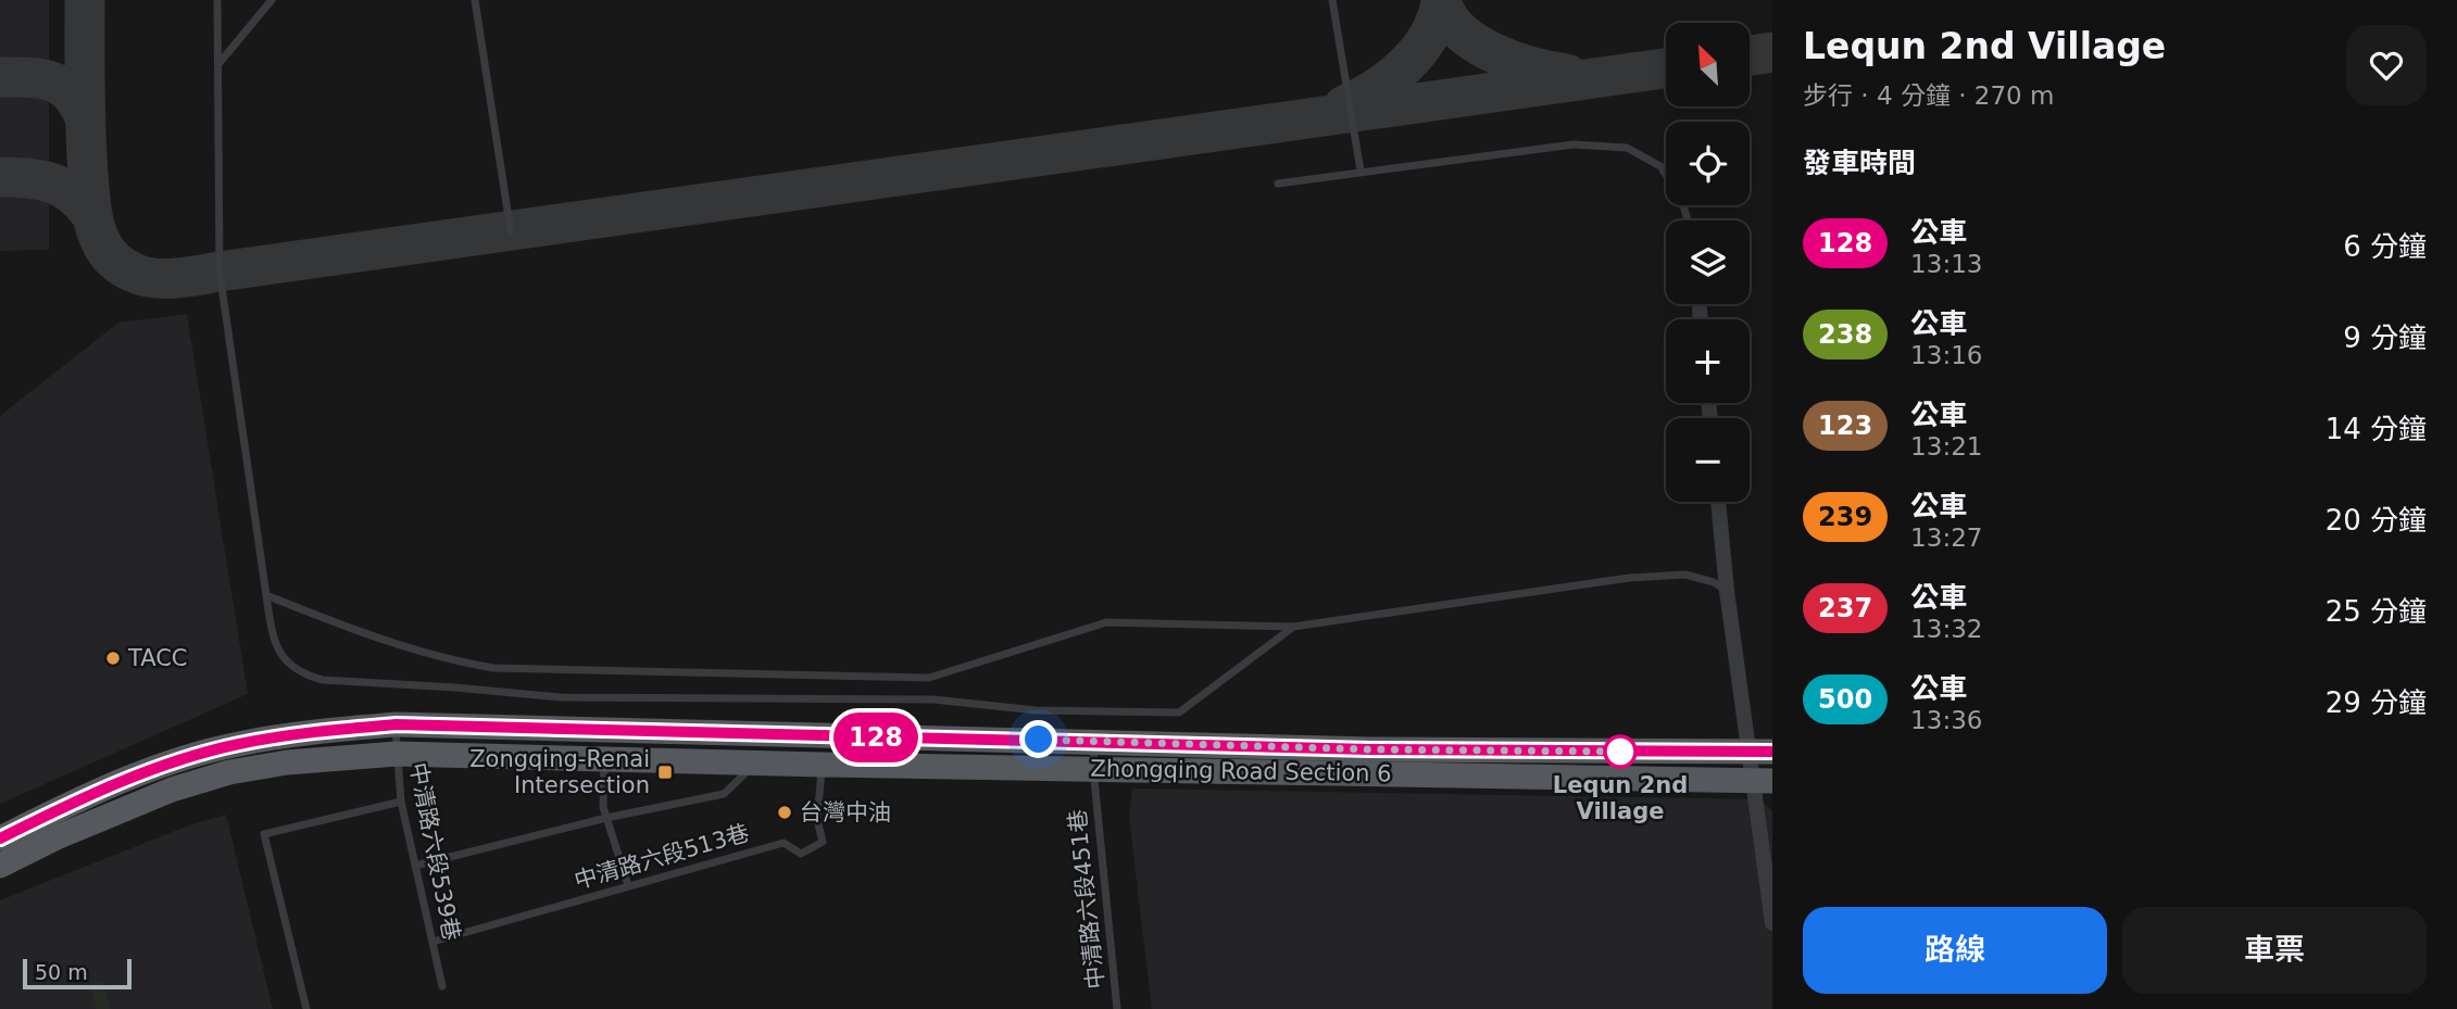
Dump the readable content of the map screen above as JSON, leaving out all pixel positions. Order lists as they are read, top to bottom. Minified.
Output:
{"streets":{"main road":["Zhongqing Road Section 6"],"lane":["中清路六段539巷","中清路六段513巷","中清路六段451巷"]},"crossings":[["Zhongqing Road Section 6","中清路六段539巷"],["Zhongqing Road Section 6","中清路六段513巷"],["Zhongqing Road Section 6","中清路六段451巷"],["中清路六段539巷","中清路六段513巷"]],"places":{"other":["TACC","Lequn 2nd Village","台灣中油"],"transit":["Zongqing-Renai Intersection"]},"lines":["bus line 128"],"scale_bar":"50 m","north":"top left","page":{"on_map":"128","heading":[["Lequn 2nd Village","步行 · 4 分鐘 · 270 m"],"發車時間"],"map_buttons":["+","−"],"list":[{"mark":"128","name":"公車","note":"13:13","value":"6 分鐘"},{"mark":"238","name":"公車","note":"13:16","value":"9 分鐘"},{"mark":"123","name":"公車","note":"13:21","value":"14 分鐘"},{"mark":"239","name":"公車","note":"13:27","value":"20 分鐘"},{"mark":"237","name":"公車","note":"13:32","value":"25 分鐘"},{"mark":"500","name":"公車","note":"13:36","value":"29 分鐘"}],"buttons":["路線","車票"],"scale":"50 m"}}
